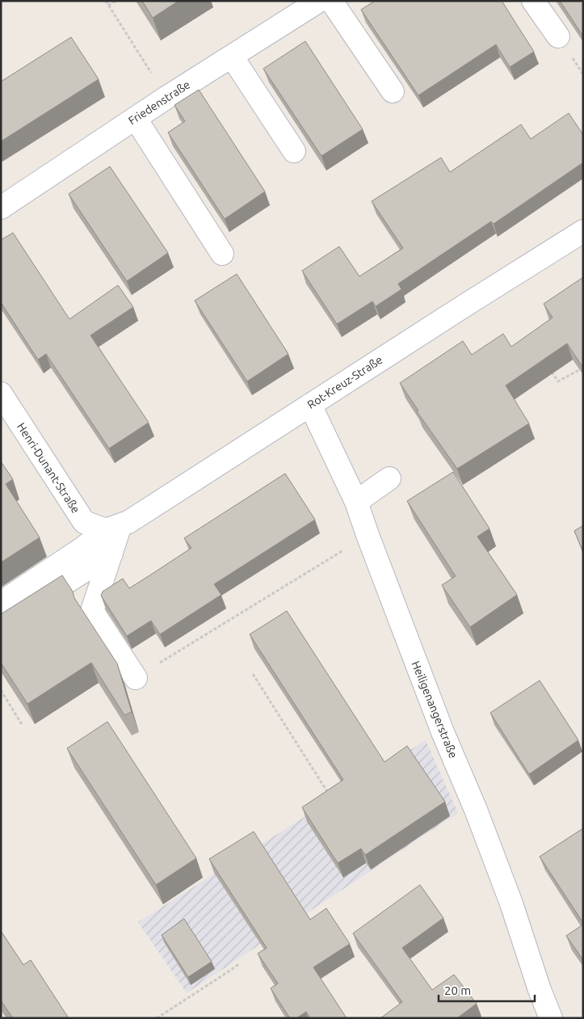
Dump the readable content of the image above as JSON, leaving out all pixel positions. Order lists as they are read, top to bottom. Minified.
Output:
{"streets":{"street":["Friedenstraße","Rot-Kreuz-Straße","Henri-Dunant-Straße","Heiligenangerstraße"]},"crossings":[["Rot-Kreuz-Straße","Henri-Dunant-Straße"],["Rot-Kreuz-Straße","Heiligenangerstraße"]],"scale_bar":"20 m"}
